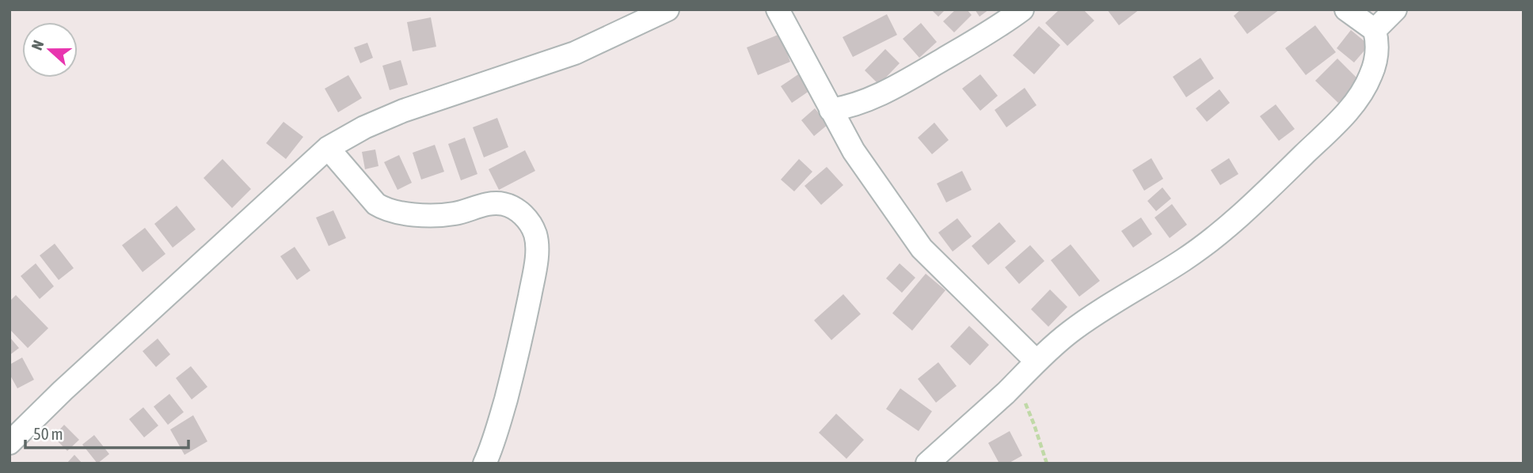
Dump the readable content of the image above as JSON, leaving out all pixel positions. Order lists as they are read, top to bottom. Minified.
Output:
{"scale_bar":"50 m","north":"left"}
